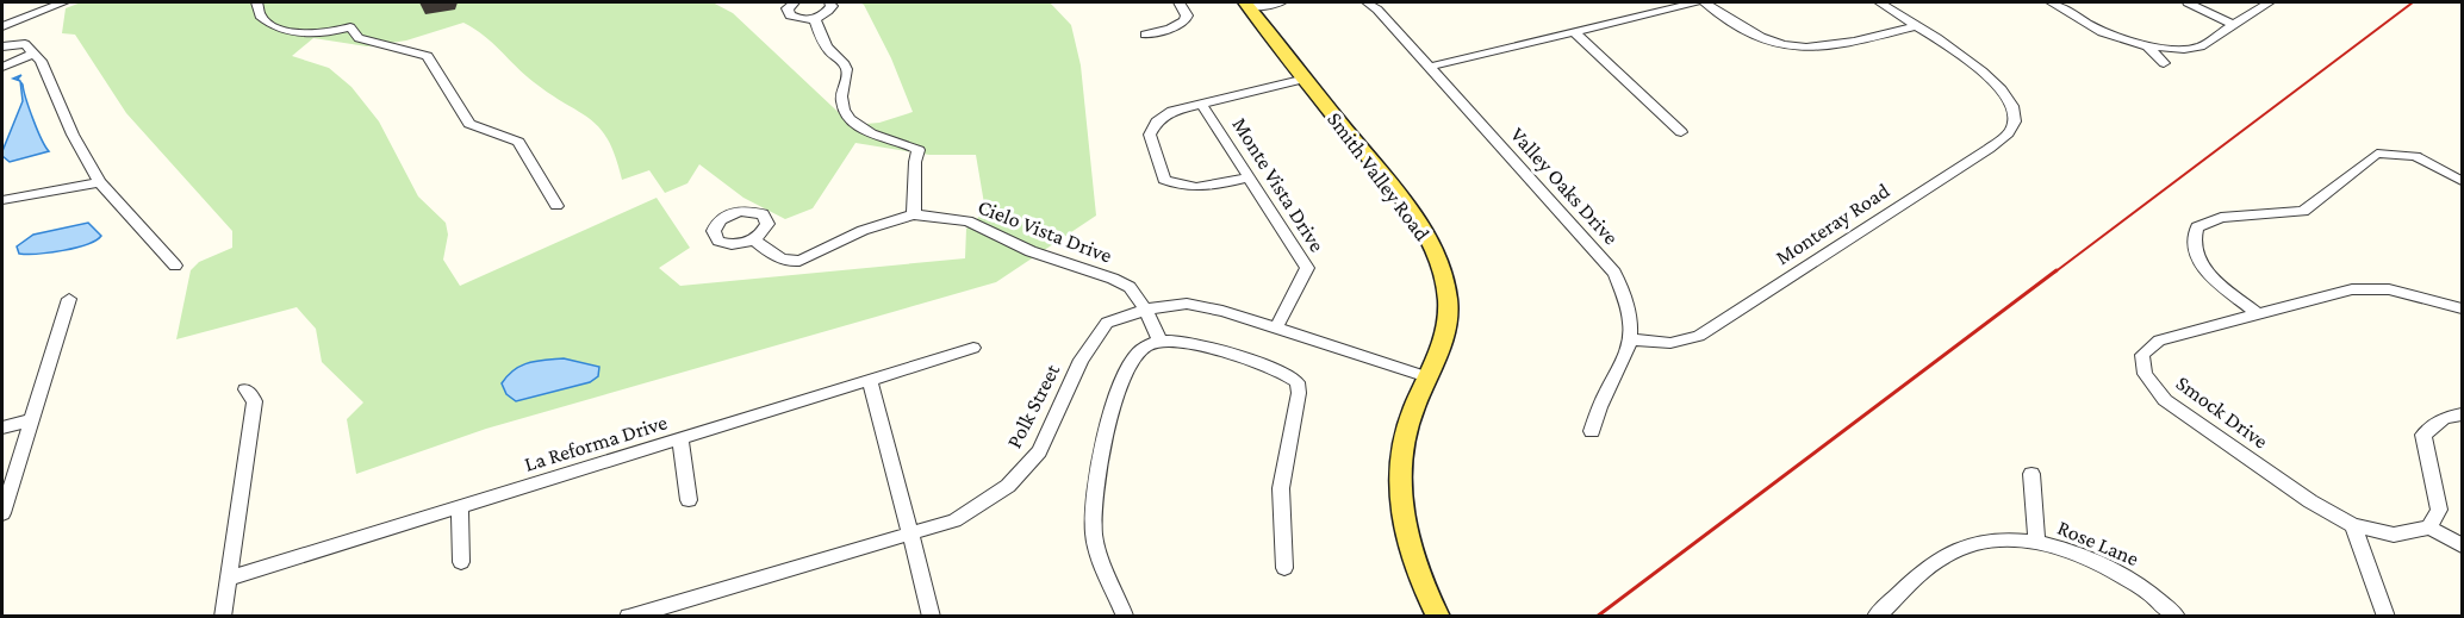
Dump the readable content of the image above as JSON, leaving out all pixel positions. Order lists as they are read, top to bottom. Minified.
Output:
{"streets":{"main road":["Smith Valley Road"],"street":["Monte Vista Drive","Valley Oaks Drive","Monteray Road","Cielo Vista Drive","Polk Street","Smock Drive","La Reforma Drive","Rose Lane"]},"crossings":[["Smith Valley Road","Polk Street"],["Monte Vista Drive","Polk Street"],["Valley Oaks Drive","Monteray Road"],["Cielo Vista Drive","Polk Street"]]}
